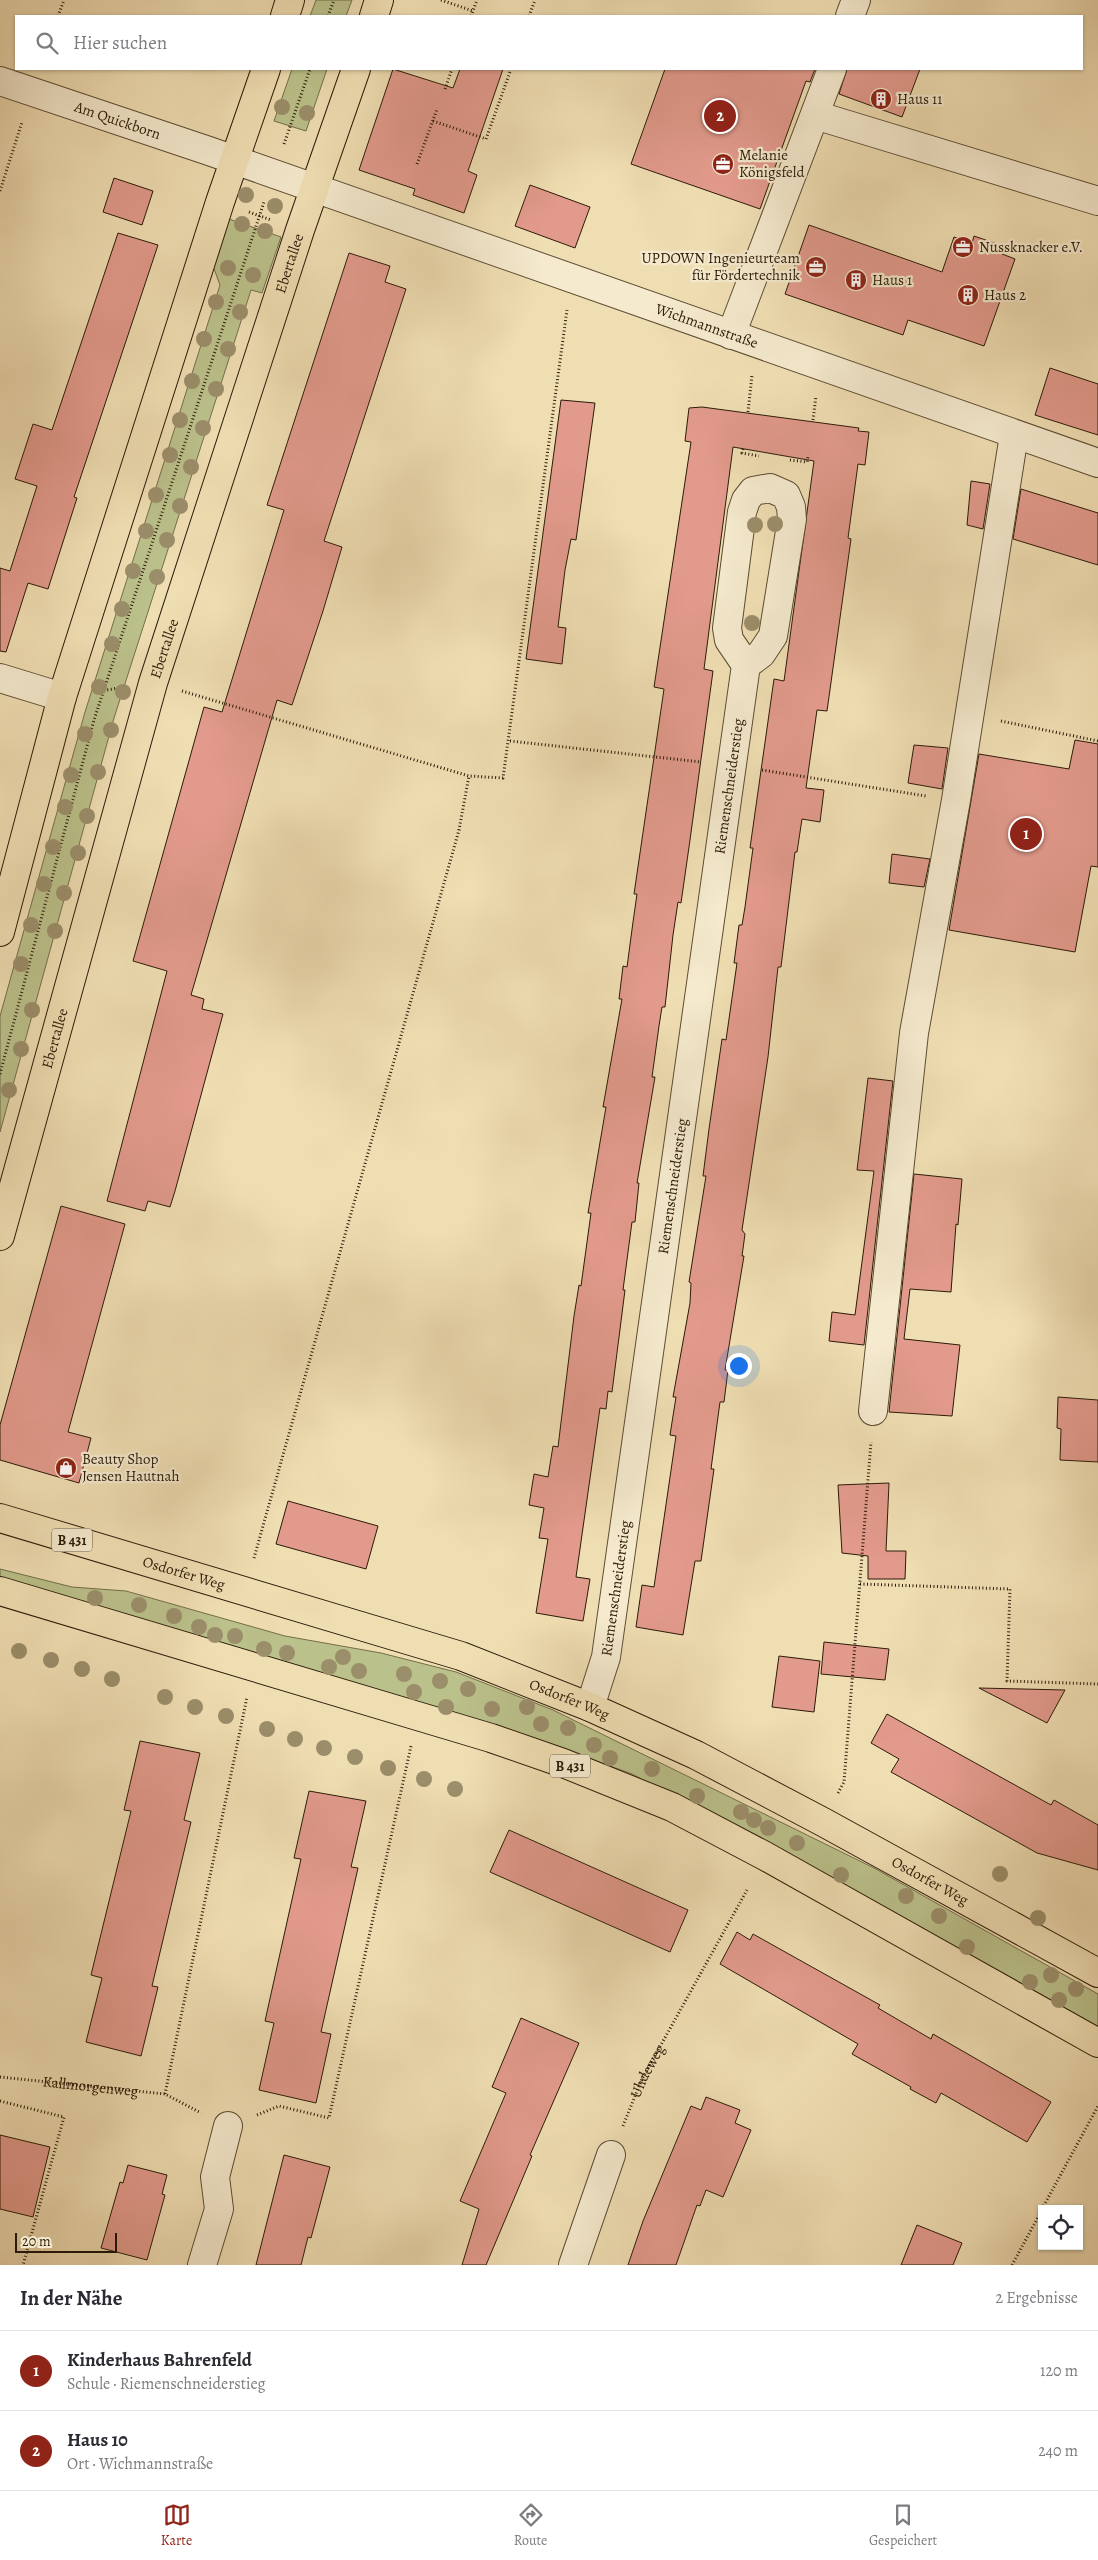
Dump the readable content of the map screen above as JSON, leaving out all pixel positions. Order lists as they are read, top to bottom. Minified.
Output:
{"streets":{"main road":["Ebertallee","B 431","Osdorfer Weg"],"street":["Am Quickborn","Wichmannstraße","Riemenschneiderstieg"],"path":["Uhdeweg","Kallmorgenweg"]},"crossings":[["Am Quickborn","Ebertallee"],["Am Quickborn","Wichmannstraße"],["Ebertallee","Wichmannstraße"],["Riemenschneiderstieg","Osdorfer Weg"],["B 431","Kallmorgenweg"]],"places":{"building":["Haus 11","Haus 1","Haus 2"],"office":["Melanie Königsfeld","Nussknacker e.V.","UPDOWN Ingenieurteam für Fördertechnik"],"shop":["Beauty Shop Jensen Hautnah"]},"scale_bar":"20 m","page":{"search":"Hier suchen","pins":["2","1"],"scale":"20 m","heading":["In der Nähe","2 Ergebnisse"],"list":[{"mark":"1","name":"Kinderhaus Bahrenfeld","note":"Schule · Riemenschneiderstieg","value":"120 m"},{"mark":"2","name":"Haus 10","note":"Ort · Wichmannstraße","value":"240 m"}],"nav":["Karte","Route","Gespeichert"]}}
